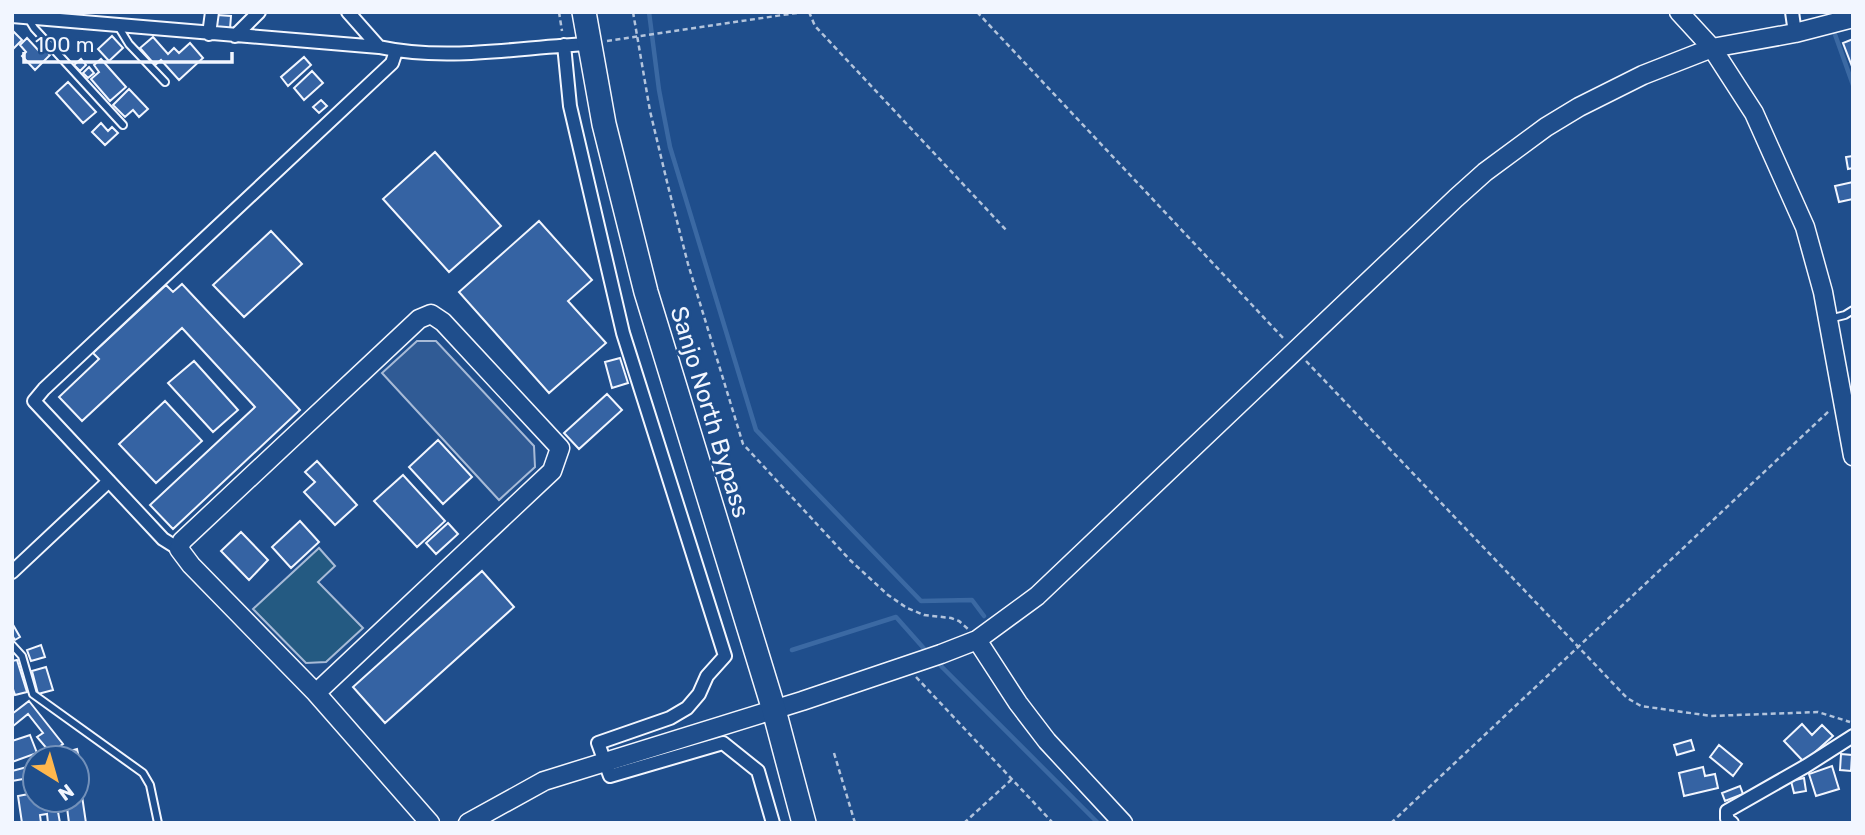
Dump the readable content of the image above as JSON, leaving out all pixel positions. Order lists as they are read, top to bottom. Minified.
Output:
{"streets":{"highway":["Sanjo North Bypass"]},"scale_bar":"100 m","north":"bottom right"}
